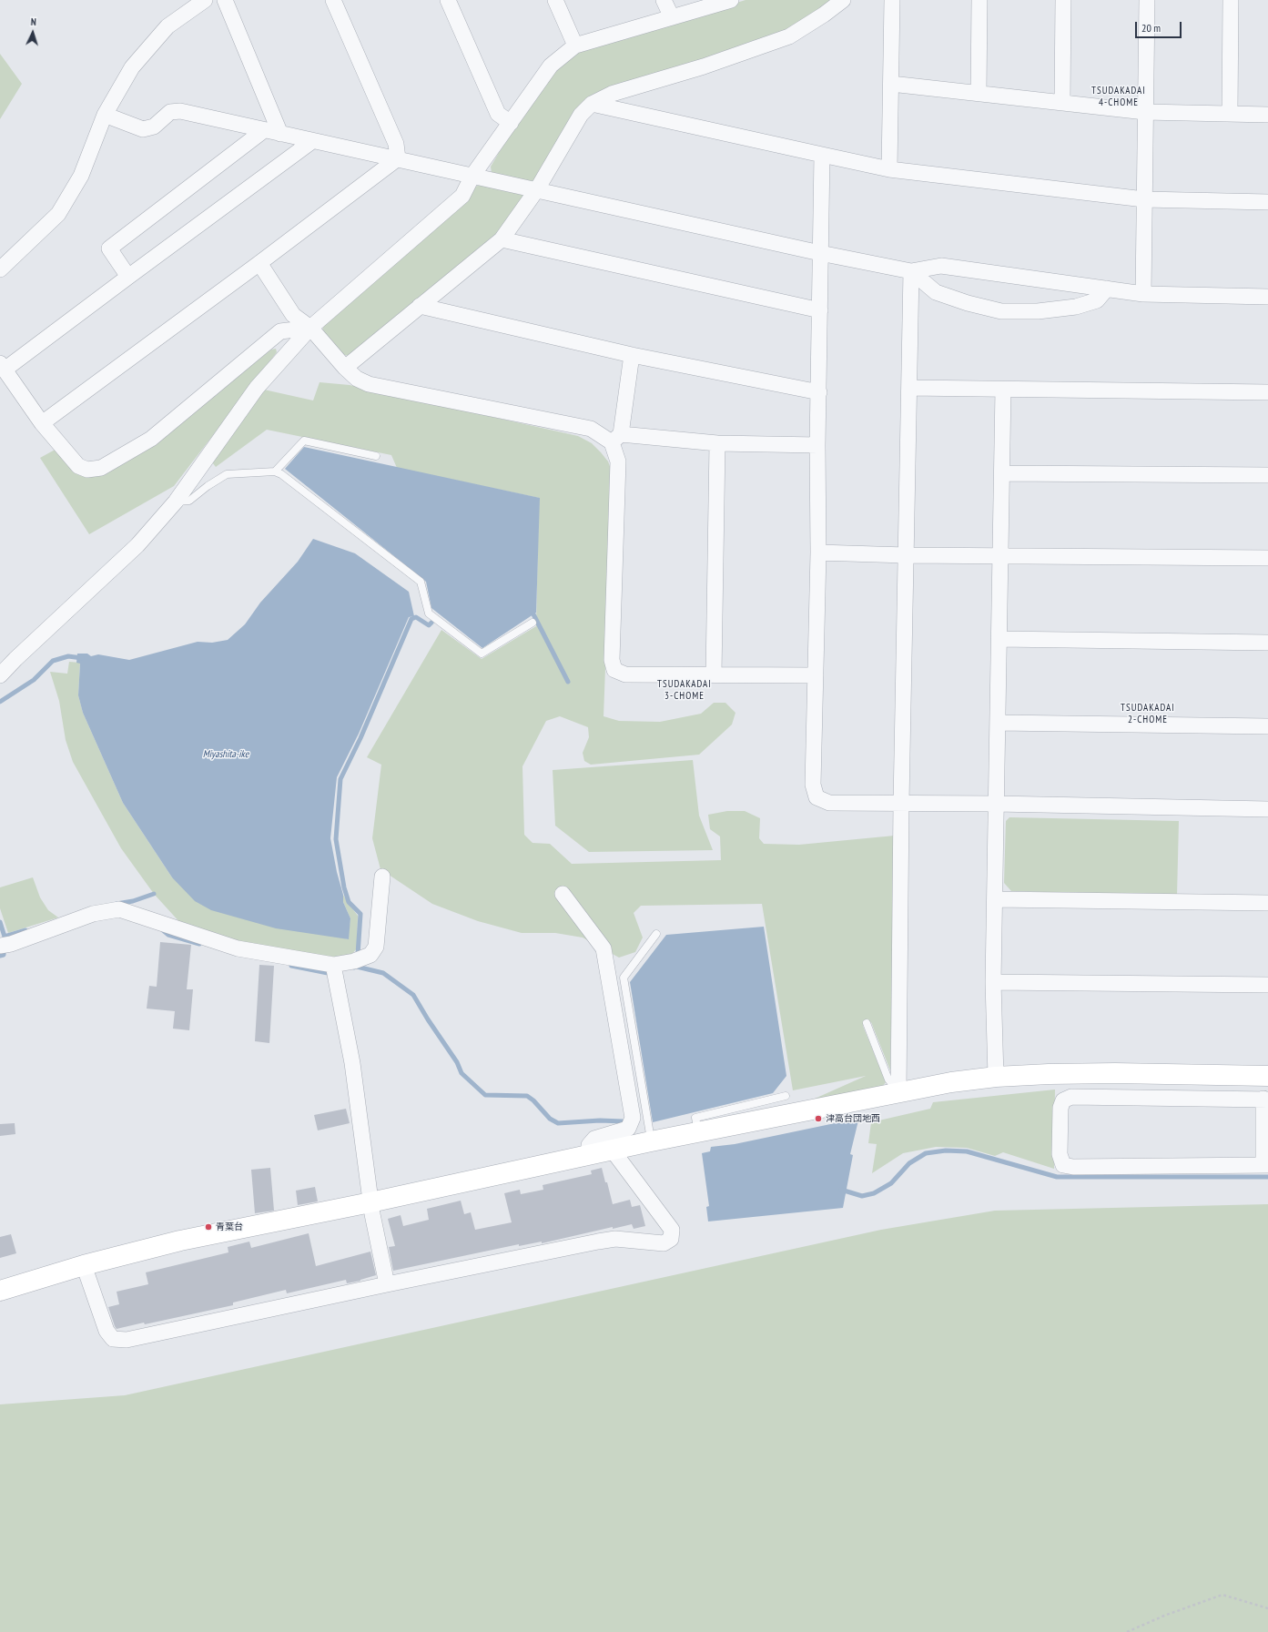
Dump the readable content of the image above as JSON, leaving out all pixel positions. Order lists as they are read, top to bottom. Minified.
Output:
{"districts":["TSUDAKADAI 4-CHOME","TSUDAKADAI 3-CHOME","TSUDAKADAI 2-CHOME"],"water":["Miyashita-ike"],"places":["津高台団地西","青葉台"],"scale_bar":"20 m","north":"top"}
